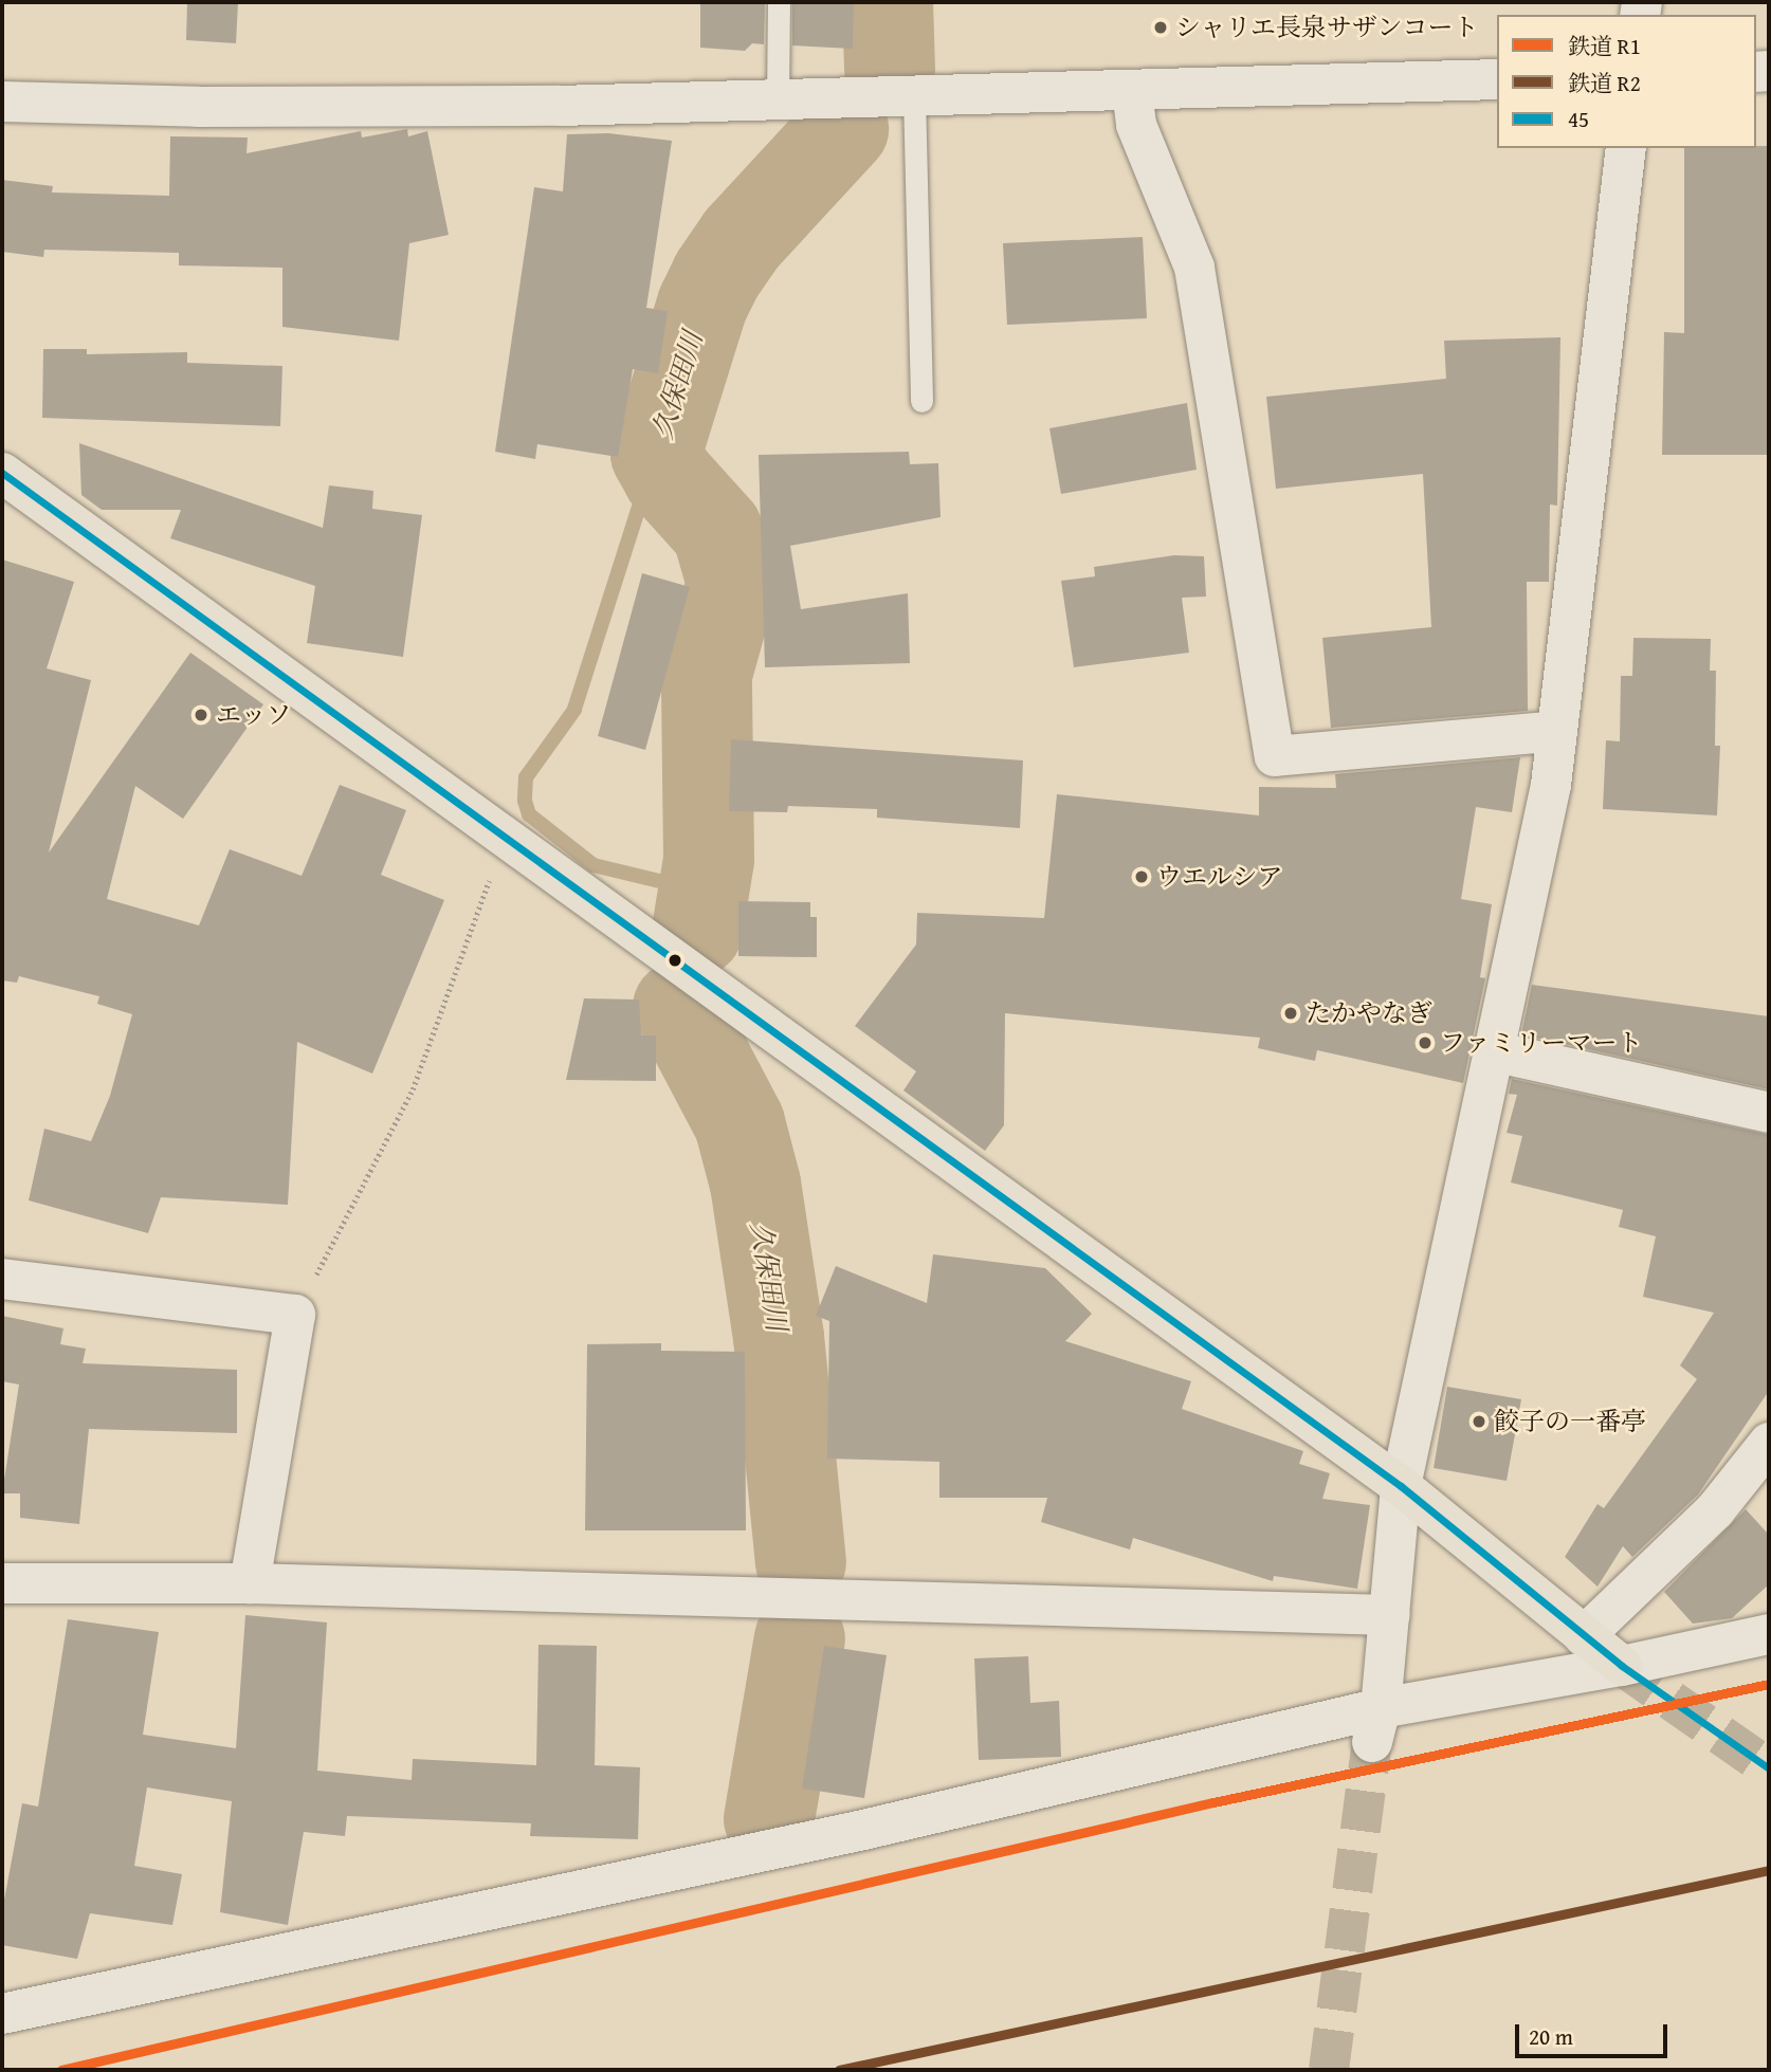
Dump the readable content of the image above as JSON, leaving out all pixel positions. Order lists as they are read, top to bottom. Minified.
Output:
{"water":["久保田川"],"places":["シャリエ長泉サザンコート","エッソ","ウエルシア","たかやなぎ","ファミリーマート","餃子の一番亭"],"lines":["transit line 45","rail line R1","rail line R2"],"legend":["鉄道 R1","鉄道 R2","45"],"scale_bar":"20 m"}
